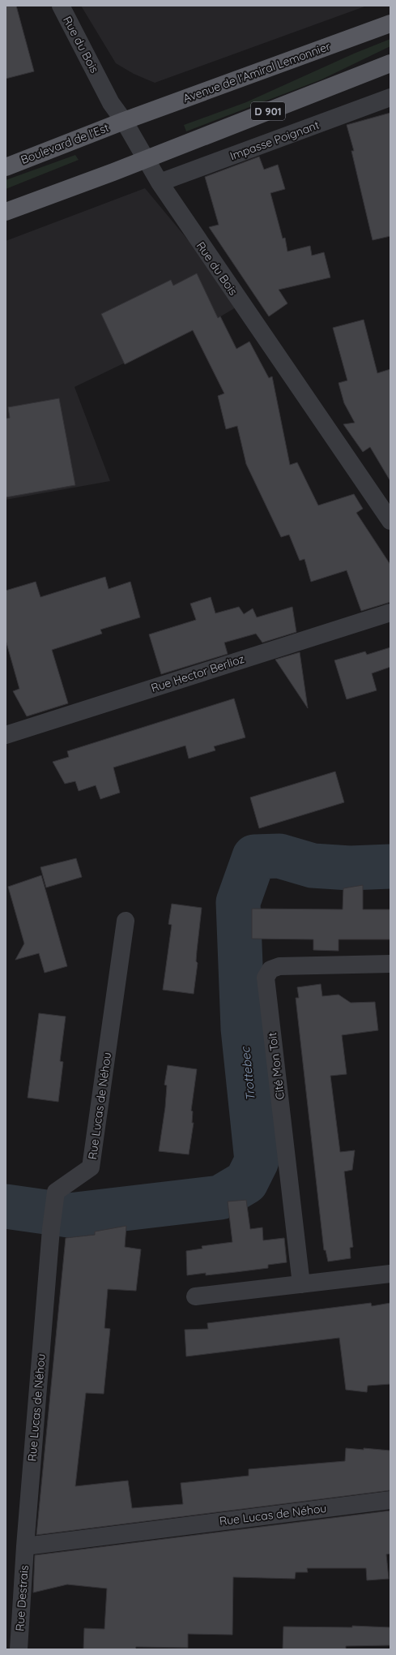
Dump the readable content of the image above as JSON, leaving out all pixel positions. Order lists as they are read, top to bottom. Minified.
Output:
{"streets":{"main road":["Avenue de l'Amiral Lemonnier","D 901","Boulevard de l'Est"],"street":["Rue du Bois","Impasse Poignant","Rue Hector Berlioz","Cité Mon Toit","Rue Lucas de Néhou","Rue Destrais"]},"crossings":[["Rue du Bois","Avenue de l'Amiral Lemonnier"],["Rue du Bois","D 901"],["Rue du Bois","Impasse Poignant"],["Rue du Bois","Boulevard de l'Est"],["Avenue de l'Amiral Lemonnier","Boulevard de l'Est"],["Rue Lucas de Néhou","Rue Destrais"]],"water":["Trottebec"]}
